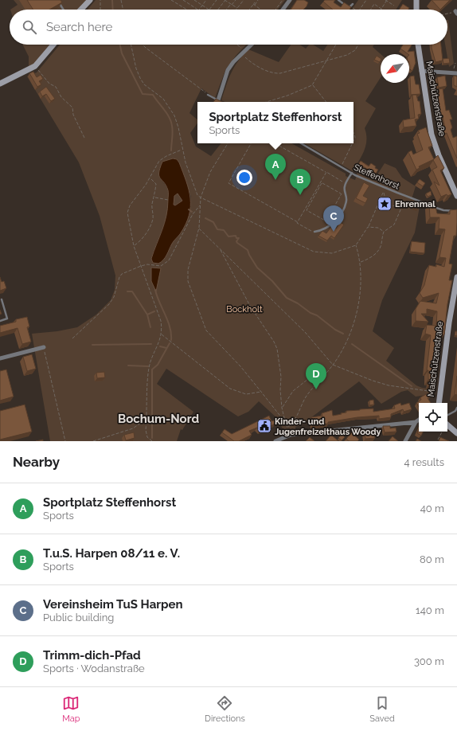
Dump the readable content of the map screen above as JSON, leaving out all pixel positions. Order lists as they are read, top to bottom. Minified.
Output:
{"streets":{"street":["Maischützenstraße"],"lane":["Steffenhorst"]},"districts":["Bochum-Nord"],"parks":["Bockholt"],"places":{"place":["Ehrenmal"],"public building":["Kinder- und Jugenfreizeithaus Woody"]},"north":"bottom left","page":{"search":"Search here","popup":["Sportplatz Steffenhorst","Sports"],"pins":["A","B","C","D"],"heading":["Nearby","4 results"],"list":[{"mark":"A","name":"Sportplatz Steffenhorst","note":"Sports","value":"40 m"},{"mark":"B","name":"T.u.S. Harpen 08/11 e. V.","note":"Sports","value":"80 m"},{"mark":"C","name":"Vereinsheim TuS Harpen","note":"Public building","value":"140 m"},{"mark":"D","name":"Trimm-dich-Pfad","note":"Sports · Wodanstraße","value":"300 m"}],"nav":["Map","Directions","Saved"]}}
